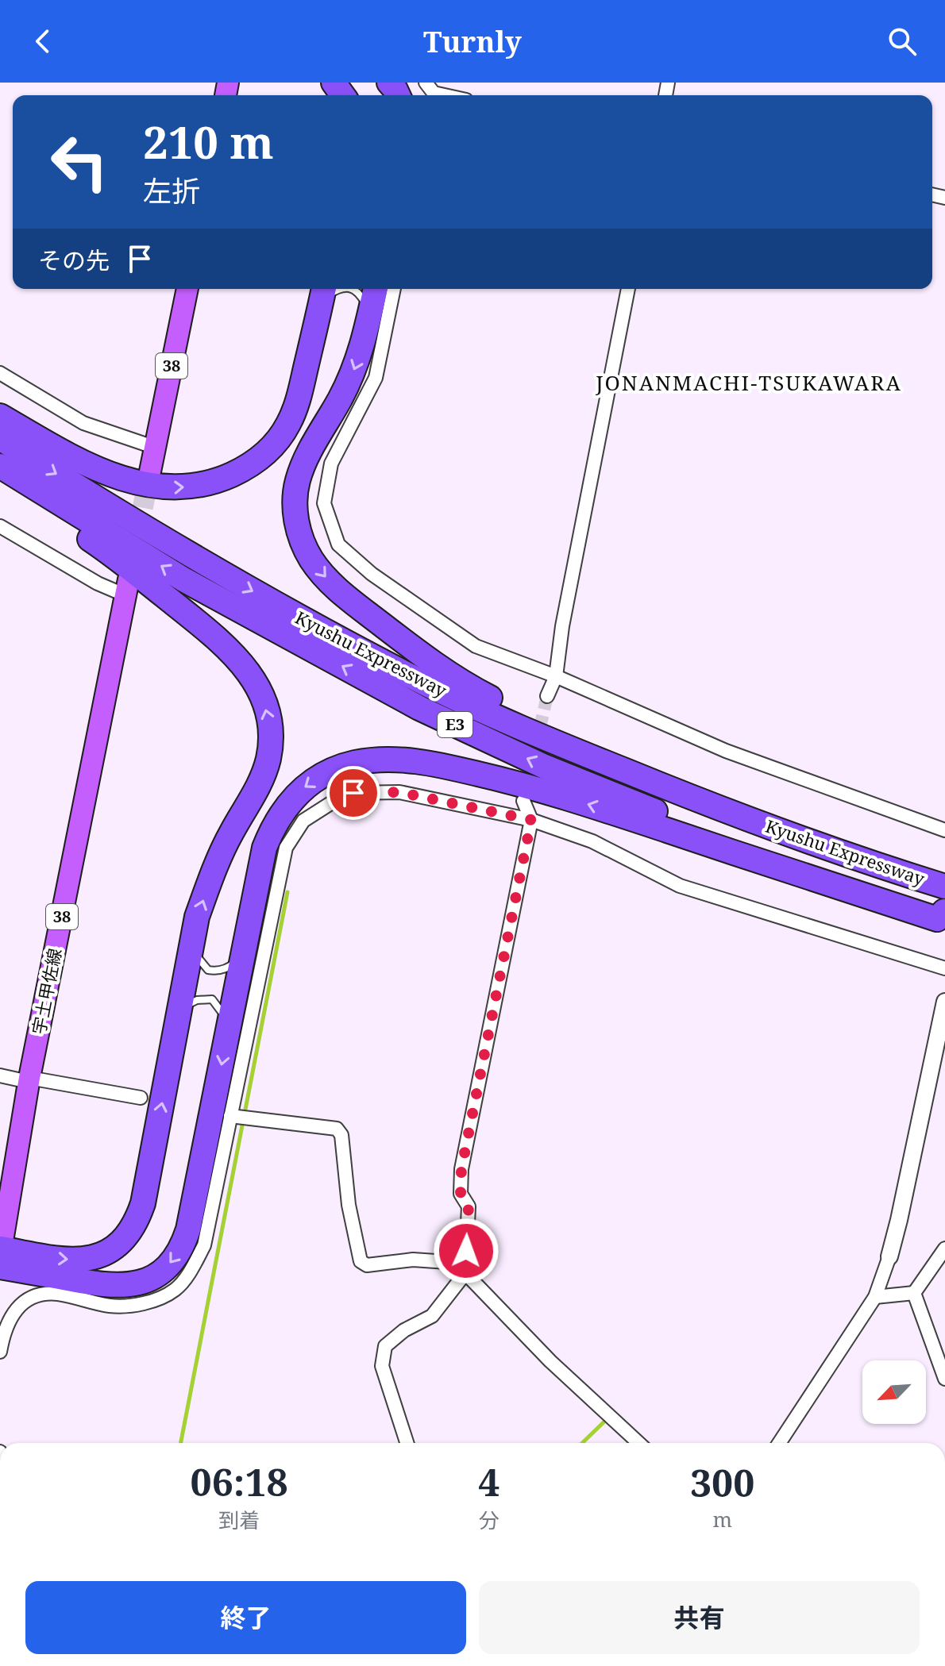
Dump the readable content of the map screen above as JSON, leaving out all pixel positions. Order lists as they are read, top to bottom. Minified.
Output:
{"streets":{"highway":["Kyushu Expressway","E3"],"main road":["38","宇土甲佐線"]},"districts":["JONANMACHI-TSUKAWARA"],"north":"bottom left","page":{"header":"Turnly","turn":["210 m","左折"],"then":"その先","eta":["06:18","到着","4","分","300","m"],"buttons":["終了","共有"]}}
